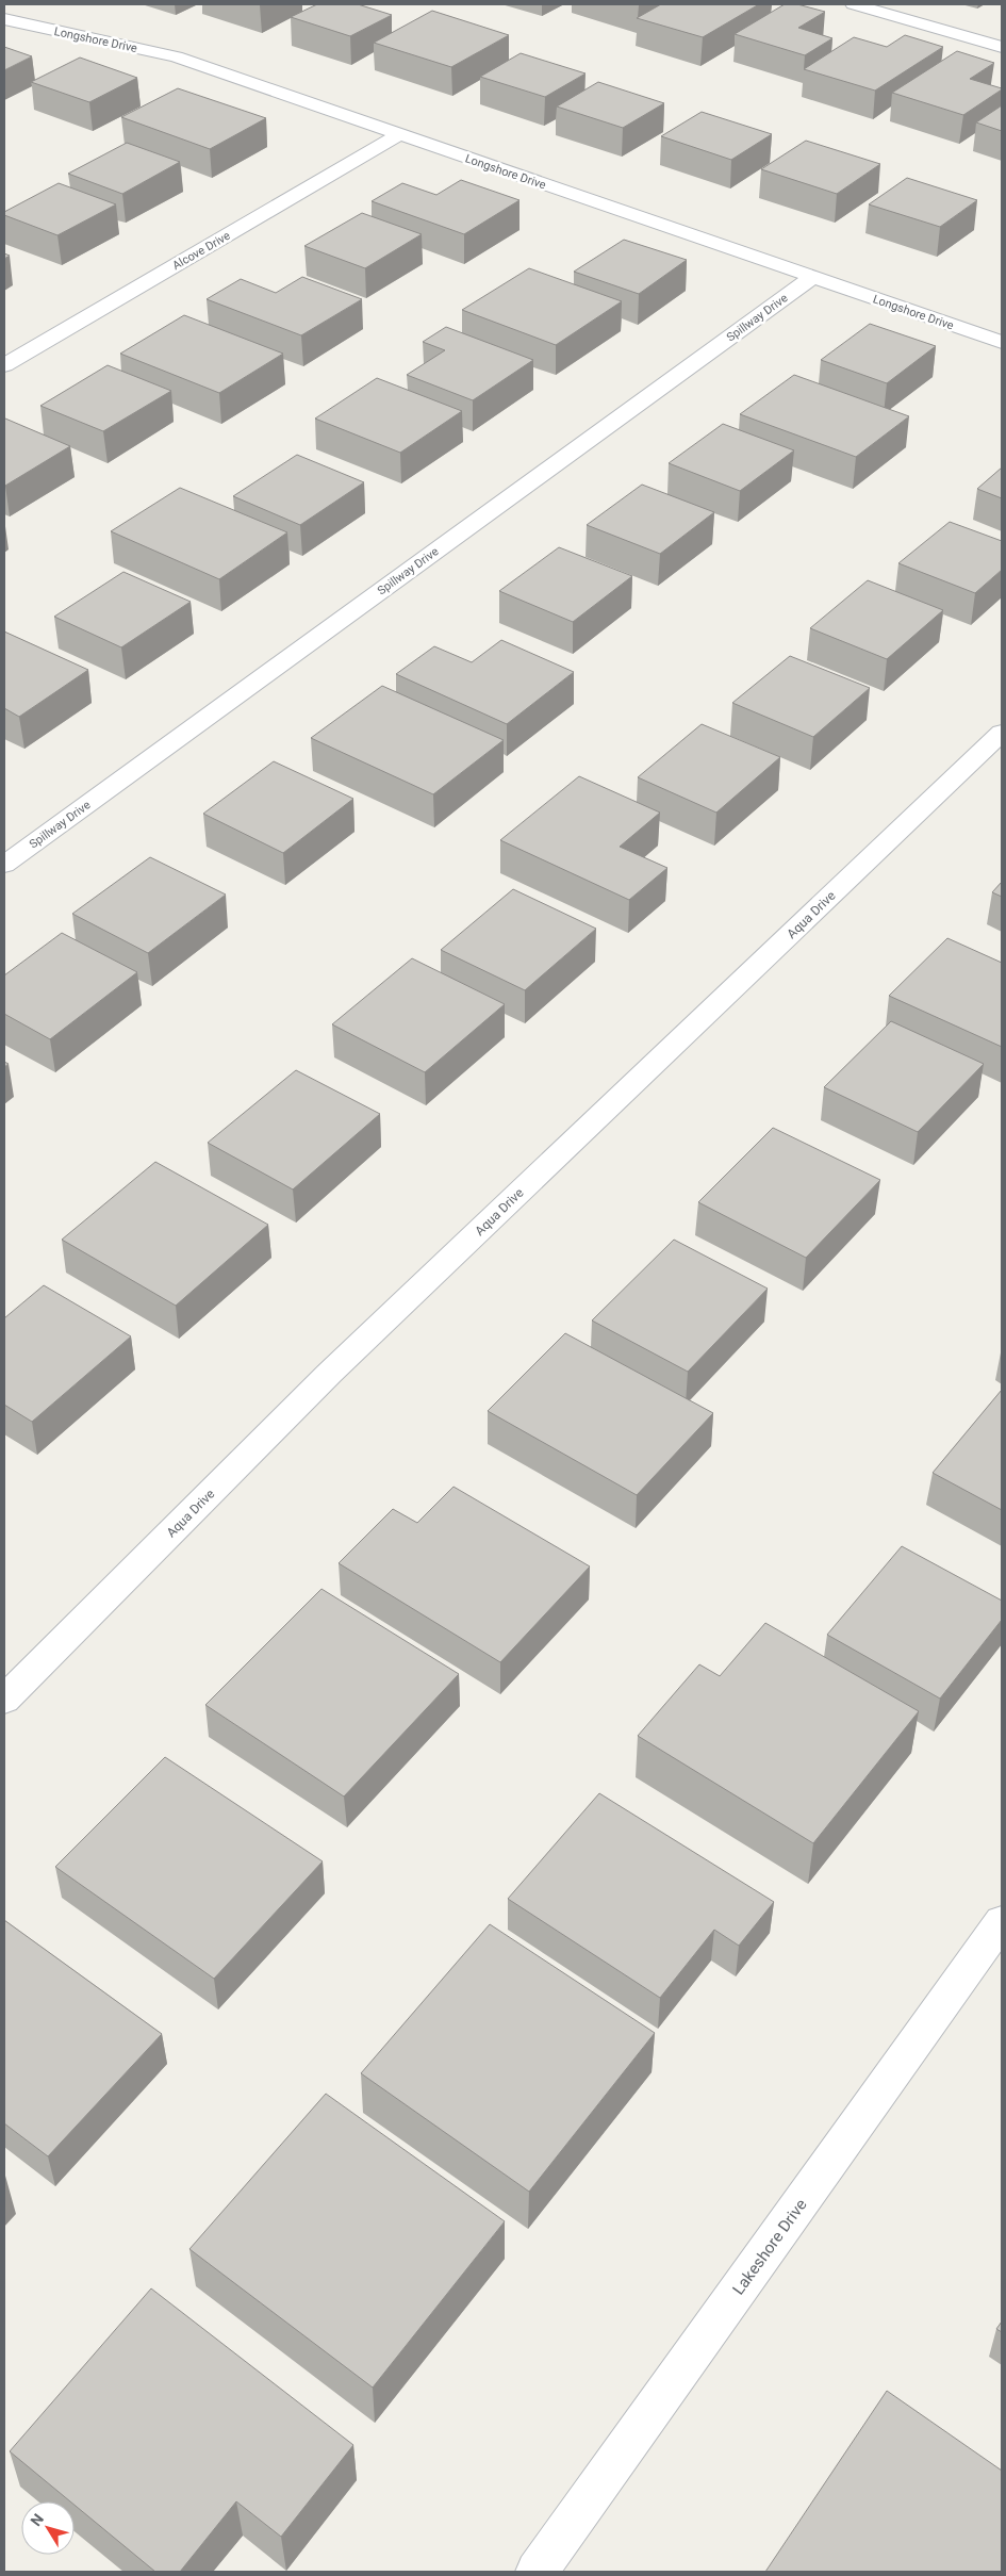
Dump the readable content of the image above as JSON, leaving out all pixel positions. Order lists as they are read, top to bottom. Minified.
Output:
{"streets":{"street":["Longshore Drive","Alcove Drive","Spillway Drive","Aqua Drive","Lakeshore Drive"]},"crossings":[["Longshore Drive","Alcove Drive"],["Longshore Drive","Spillway Drive"]],"north":"top left"}
